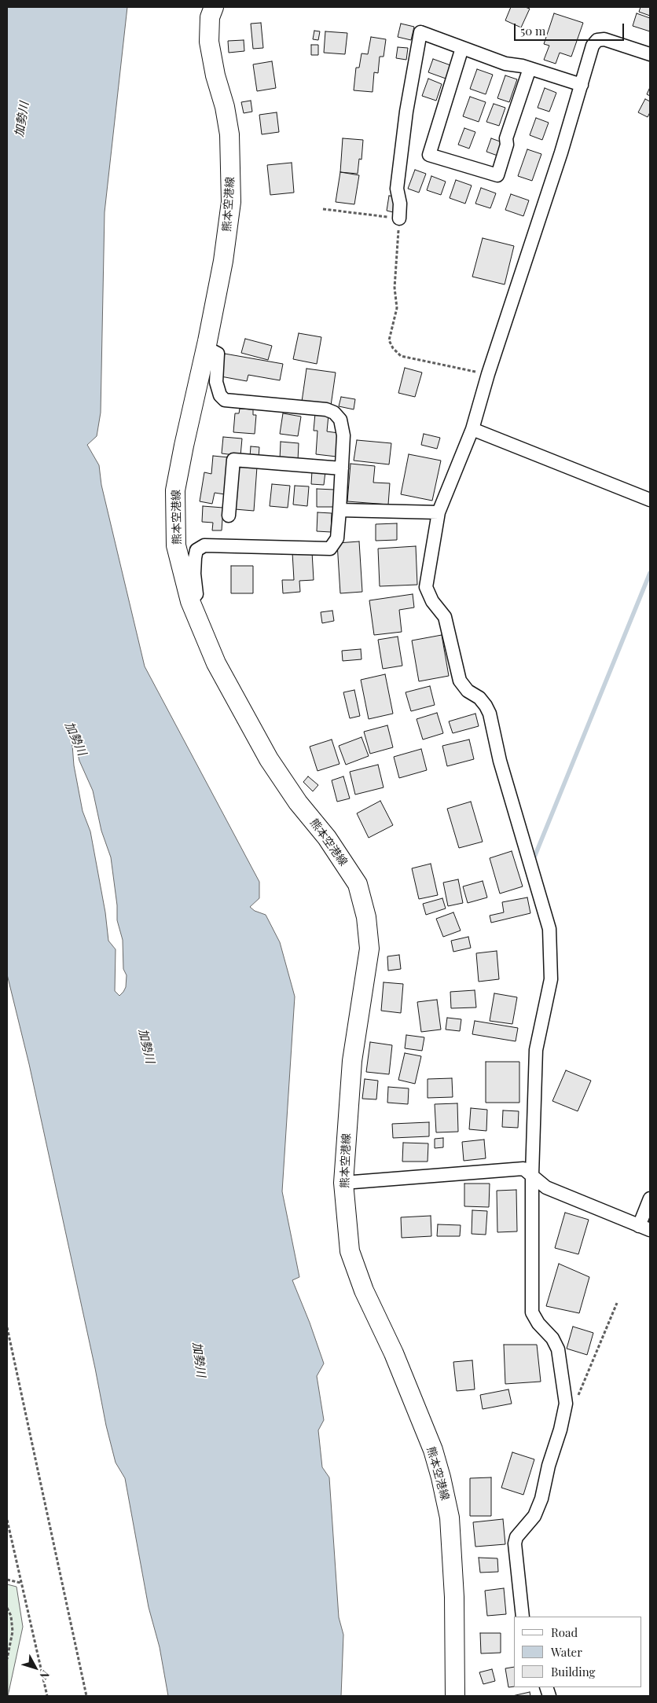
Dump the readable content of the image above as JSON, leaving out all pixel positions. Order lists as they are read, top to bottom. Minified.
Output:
{"streets":{"main road":["熊本空港線"]},"water":["加勢川"],"legend":["Road","Water","Building"],"scale_bar":"50 m","north":"bottom right"}
